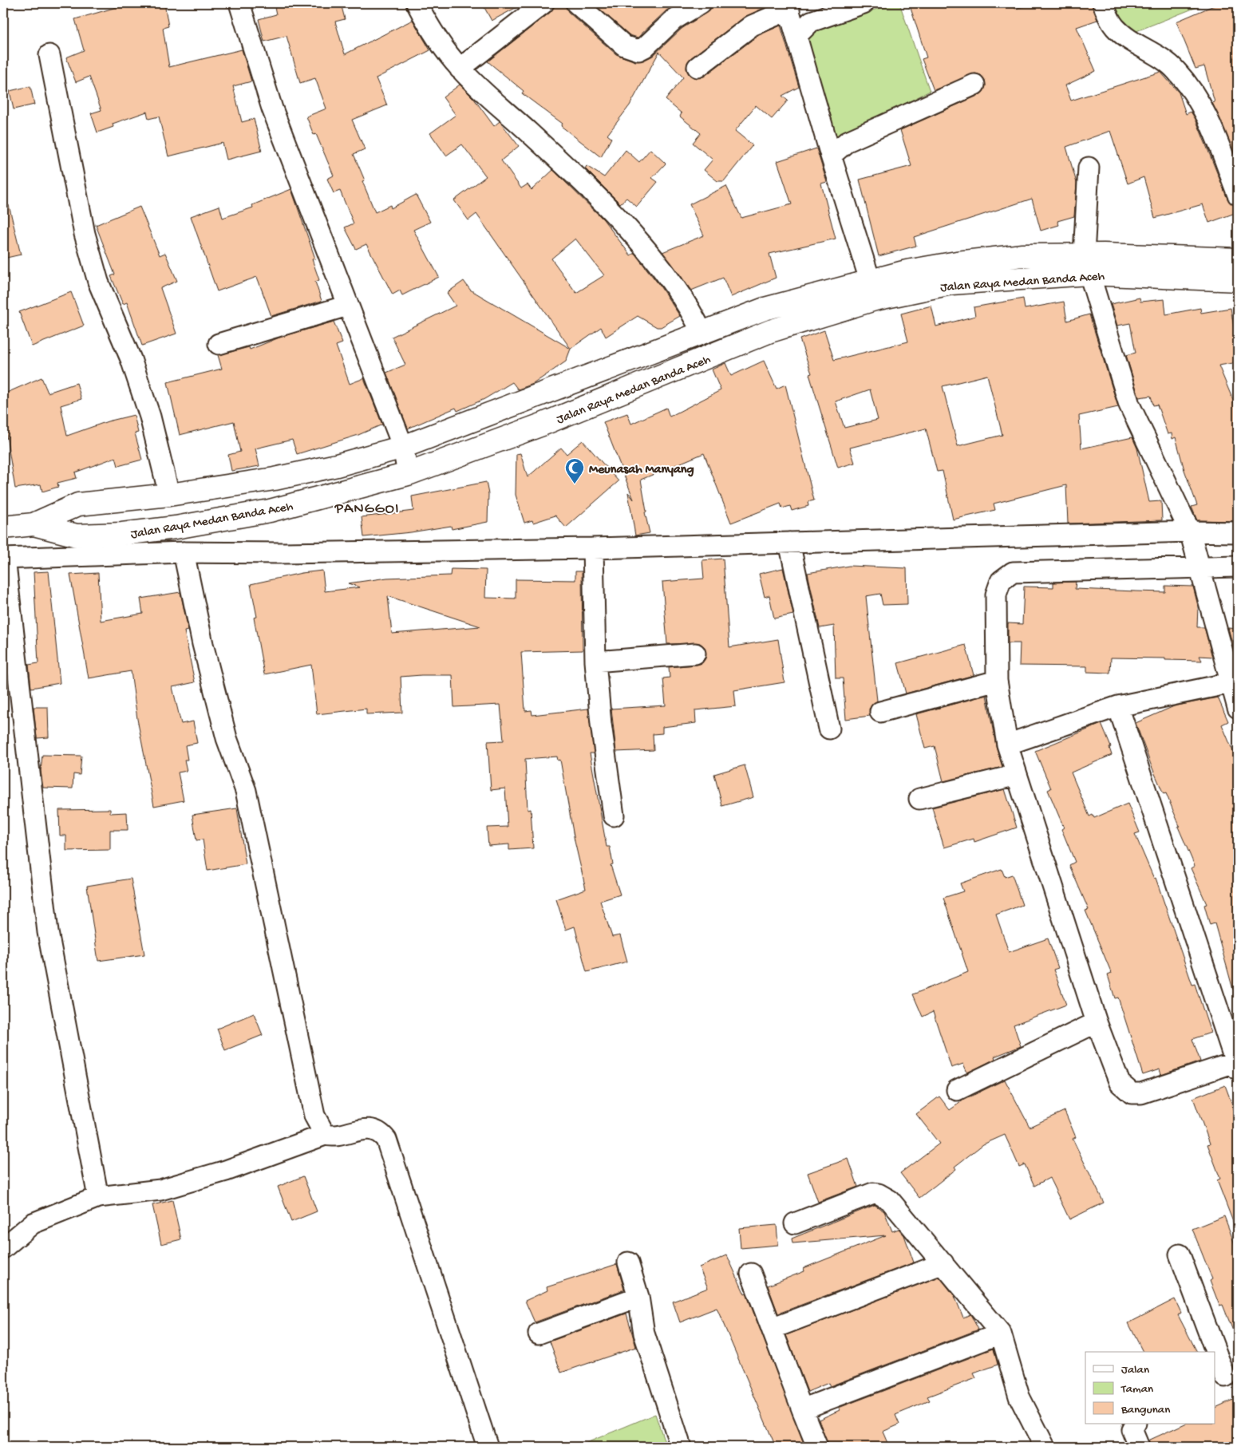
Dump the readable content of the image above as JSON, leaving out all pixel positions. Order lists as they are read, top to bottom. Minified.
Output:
{"streets":{"highway":["Jalan Raya Medan Banda Aceh"]},"districts":["PANGGOI"],"places":{"mosque":["Meunasah Manyang"]},"legend":["Jalan","Taman","Bangunan"]}
